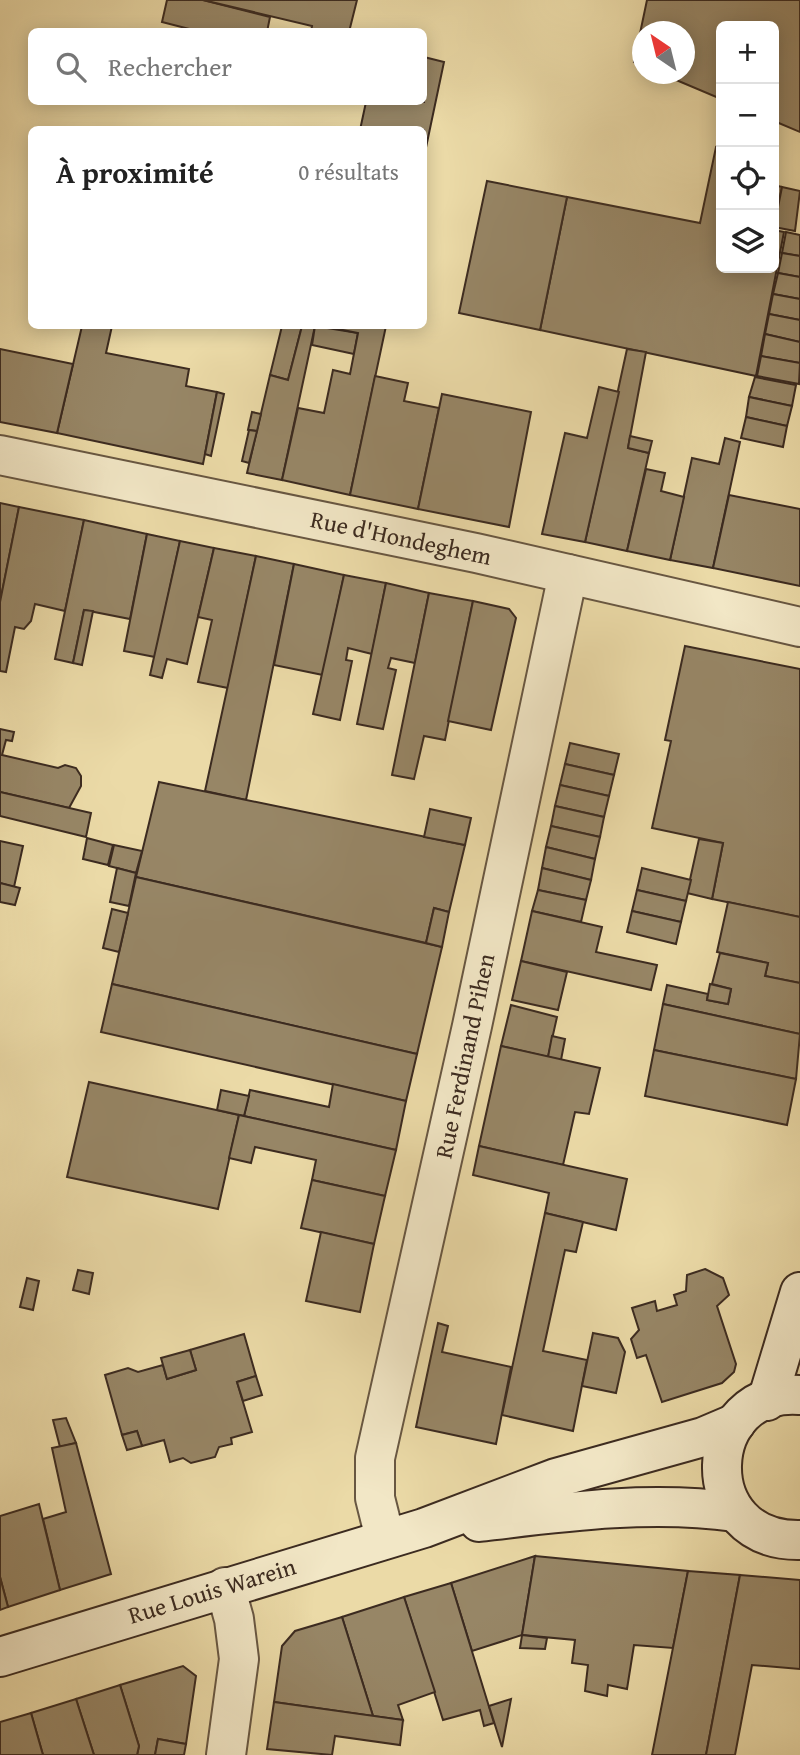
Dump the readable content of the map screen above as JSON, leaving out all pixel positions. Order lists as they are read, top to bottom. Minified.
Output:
{"streets":{"street":["Rue d'Hondeghem","Rue Ferdinand Pihen","Rue Louis Warein"]},"crossings":[["Rue d'Hondeghem","Rue Ferdinand Pihen"],["Rue Ferdinand Pihen","Rue Louis Warein"]],"north":"top left","page":{"map_buttons":["+","−"],"search":"Rechercher","heading":["À proximité","0 résultats"]}}
